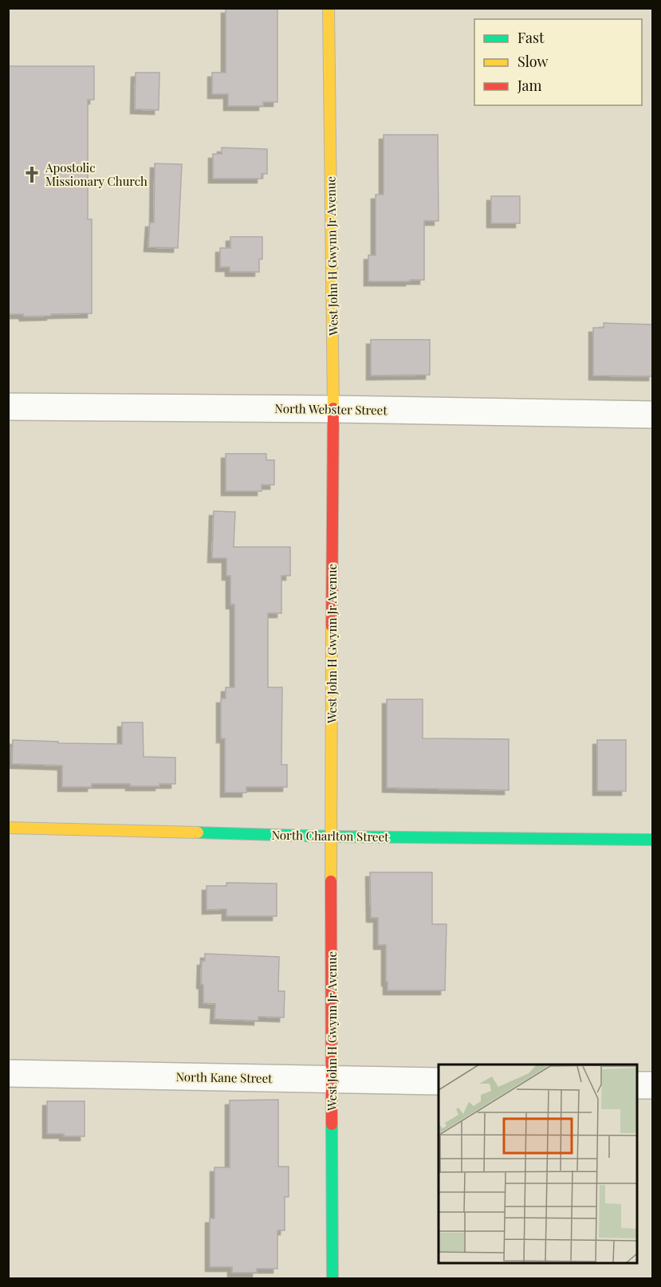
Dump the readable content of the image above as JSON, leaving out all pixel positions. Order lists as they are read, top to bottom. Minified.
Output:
{"streets":{"street":["West John H Gwynn Jr Avenue","North Webster Street","North Charlton Street","North Kane Street"]},"crossings":[["West John H Gwynn Jr Avenue","North Webster Street"],["West John H Gwynn Jr Avenue","North Charlton Street"],["West John H Gwynn Jr Avenue","North Kane Street"]],"places":{"church":["Apostolic Missionary Church"]},"legend":["Fast","Slow","Jam"]}
